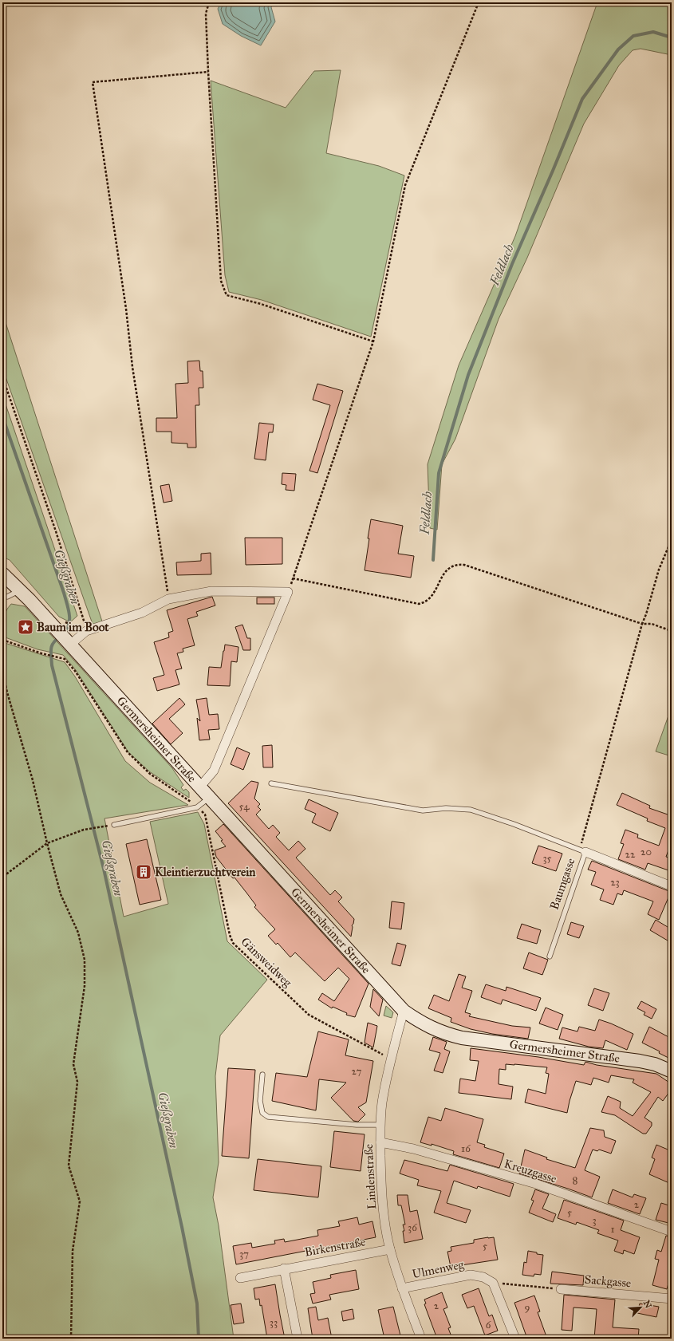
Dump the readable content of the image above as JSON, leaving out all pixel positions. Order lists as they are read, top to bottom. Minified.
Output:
{"streets":{"street":["Germersheimer Straße","Baumgasse","Kreuzgasse","Lindenstraße","Birkenstraße","Ulmenweg","Sackgasse"],"path":["Gänsweidweg"]},"crossings":[["Germersheimer Straße","Lindenstraße"],["Gänsweidweg","Lindenstraße"],["Kreuzgasse","Lindenstraße"],["Lindenstraße","Birkenstraße"],["Lindenstraße","Ulmenweg"]],"water":["Feldlach","Gießgraben"],"places":{"place":["Baum im Boot"],"building":["Kleintierzuchtverein"]},"house_numbers":["54","20","22","35","23","27","16","8","2","5","3","36","1","5","37","2","9","33","6"],"north":"top right"}
